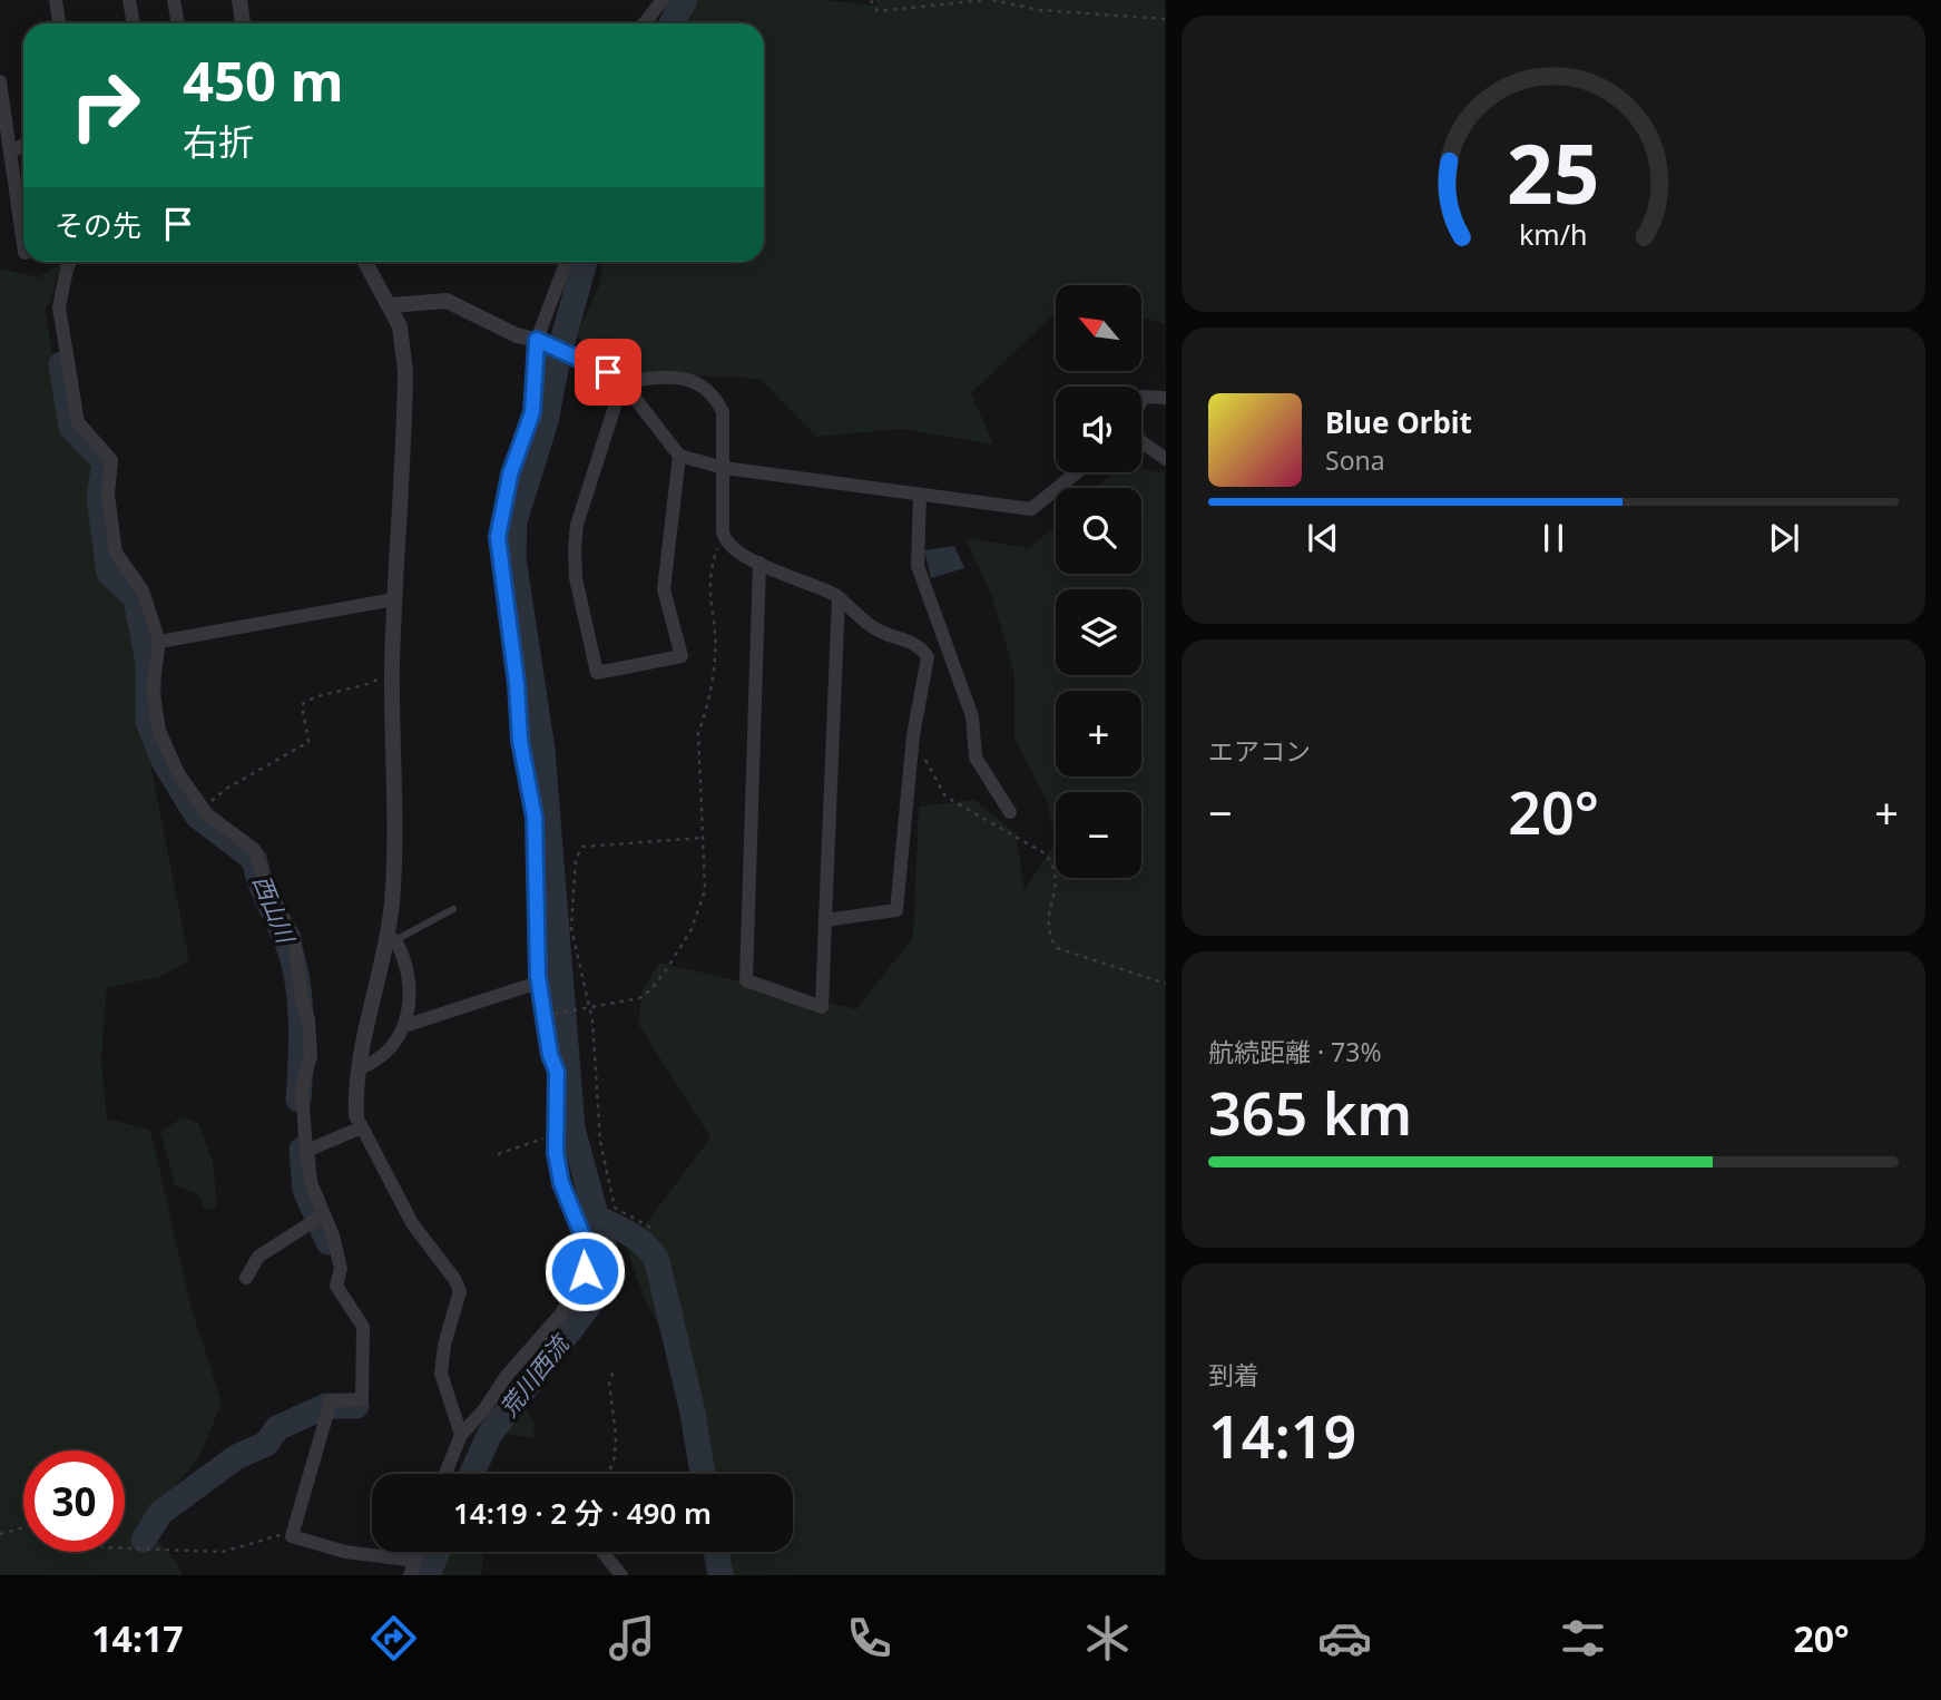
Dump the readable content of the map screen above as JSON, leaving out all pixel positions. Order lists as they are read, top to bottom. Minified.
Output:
{"water":["西山川","荒川西流"],"north":"top left","page":{"turn":["450 m","右折"],"then":"その先","map_buttons":["+","−"],"song":["Blue Orbit","Sona"],"tile":["エアコン",["航続距離 · 73%","365 km"],["到着","14:19"]],"heat":["−","20°","+"],"limit":"30","trip":"14:19 · 2 分 · 490 m","tabs":["14:17","20°"],"gauge":["25","km/h"]}}
